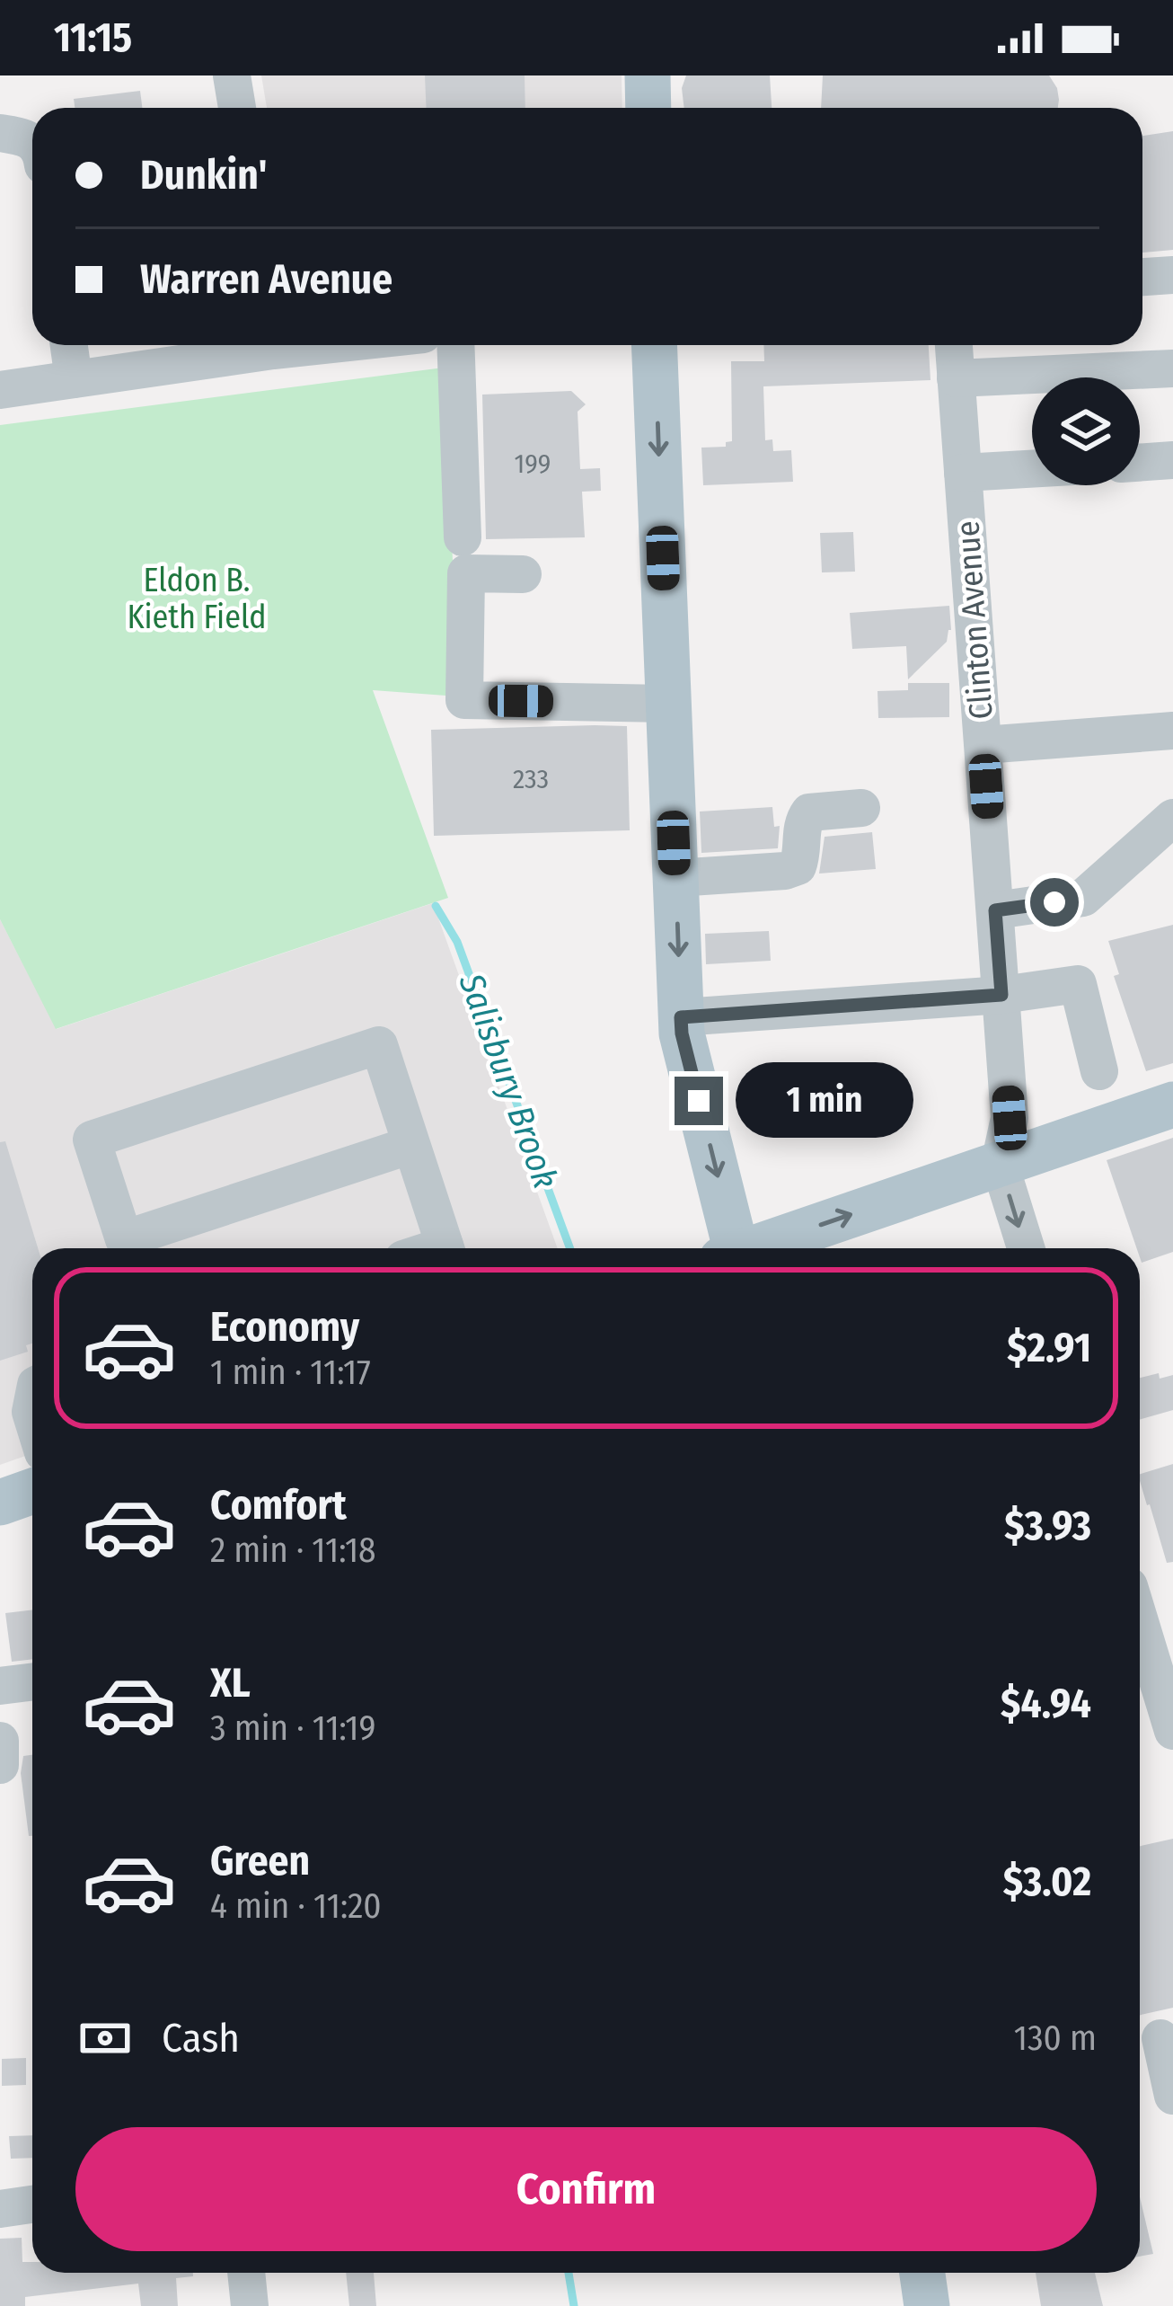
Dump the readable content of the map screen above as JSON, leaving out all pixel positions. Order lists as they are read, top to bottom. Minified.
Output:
{"streets":{"street":["Clinton Avenue"]},"water":["Salisbury Brook"],"parks":["Eldon B. Kieth Field"],"house_numbers":["199","233"],"page":{"status":"11:15","banner":["Dunkin'","Warren Avenue"],"bubble":"1 min","list":[{"name":"Economy","note":"1 min · 11:17","value":"$2.91"},{"name":"Comfort","note":"2 min · 11:18","value":"$3.93"},{"name":"XL","note":"3 min · 11:19","value":"$4.94"},{"name":"Green","note":"4 min · 11:20","value":"$3.02"}],"pay":["Cash","130 m"],"buttons":"Confirm"}}
